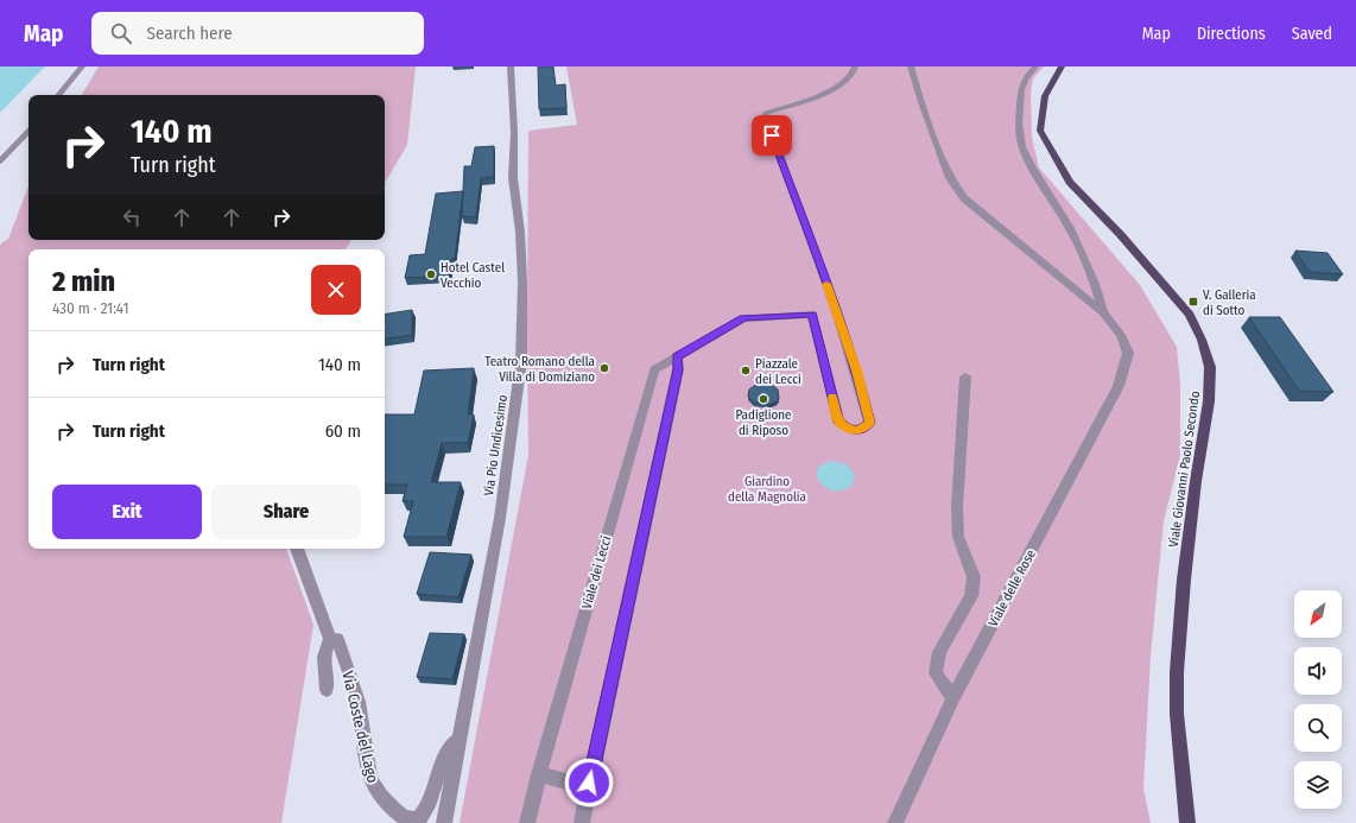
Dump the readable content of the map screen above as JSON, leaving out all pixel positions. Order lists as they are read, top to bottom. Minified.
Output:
{"streets":{"main road":["Viale Giovanni Paolo Secondo"],"street":["Via Pio Undicesimo","Viale dei Lecci","Viale delle Rose","Via Coste del Lago"]},"crossings":[["Via Pio Undicesimo","Via Coste del Lago"]],"parks":["Giardino della Magnolia"],"places":{"other":["Hotel Castel Vecchio","Teatro Romano della Villa di Domiziano","Piazzale dei Lecci","Padiglione di Riposo"],"transit":["V. Galleria di Sotto"]},"north":"bottom left","page":{"header":"Map","search":"Search here","nav":["Map","Directions","Saved"],"turn":["140 m","Turn right"],"heading":["2 min","430 m · 21:41"],"list":[{"name":"Turn right","value":"140 m"},{"name":"Turn right","value":"60 m"}],"buttons":["Exit","Share"]}}
